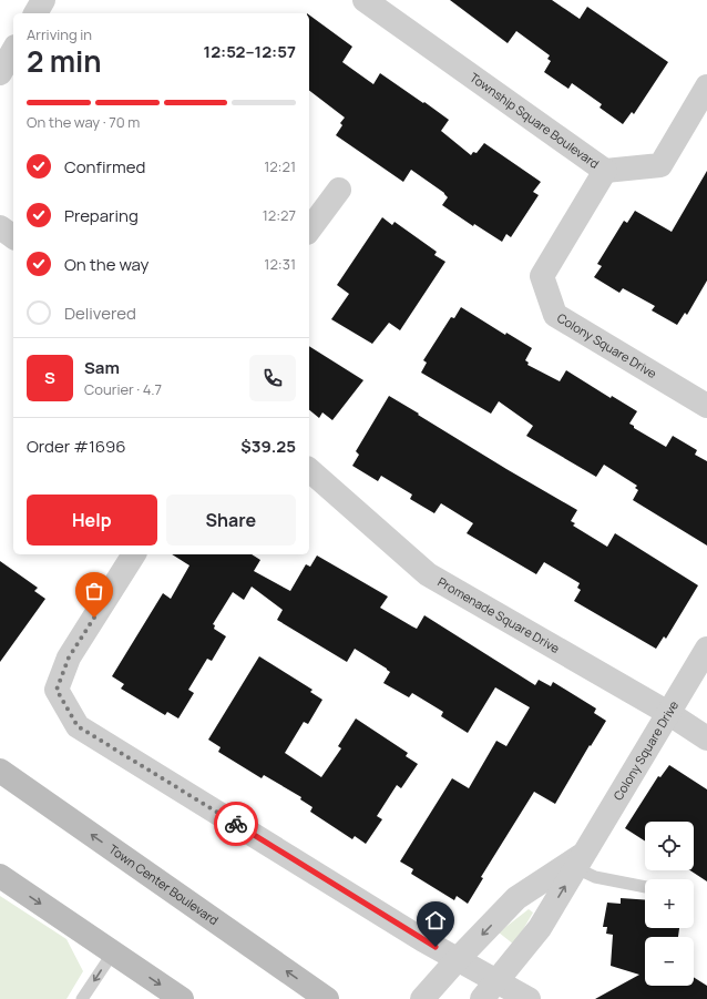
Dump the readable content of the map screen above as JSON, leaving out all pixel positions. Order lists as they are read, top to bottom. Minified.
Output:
{"streets":{"main road":["Town Center Boulevard"],"street":["Township Square Boulevard","Colony Square Drive","Promenade Square Drive"]},"crossings":[["Township Square Boulevard","Colony Square Drive"],["Colony Square Drive","Promenade Square Drive"]],"page":{"heading":["2 min","Arriving in","12:52–12:57"],"panel":["Sam","Courier · 4.7","Order #1696","$39.25"],"bar":"On the way · 70 m","list":[["Confirmed","12:21"],["Preparing","12:27"],["On the way","12:31"],"Delivered"],"round":"S","buttons":["Help","Share"],"map_buttons":["+","−"]}}
